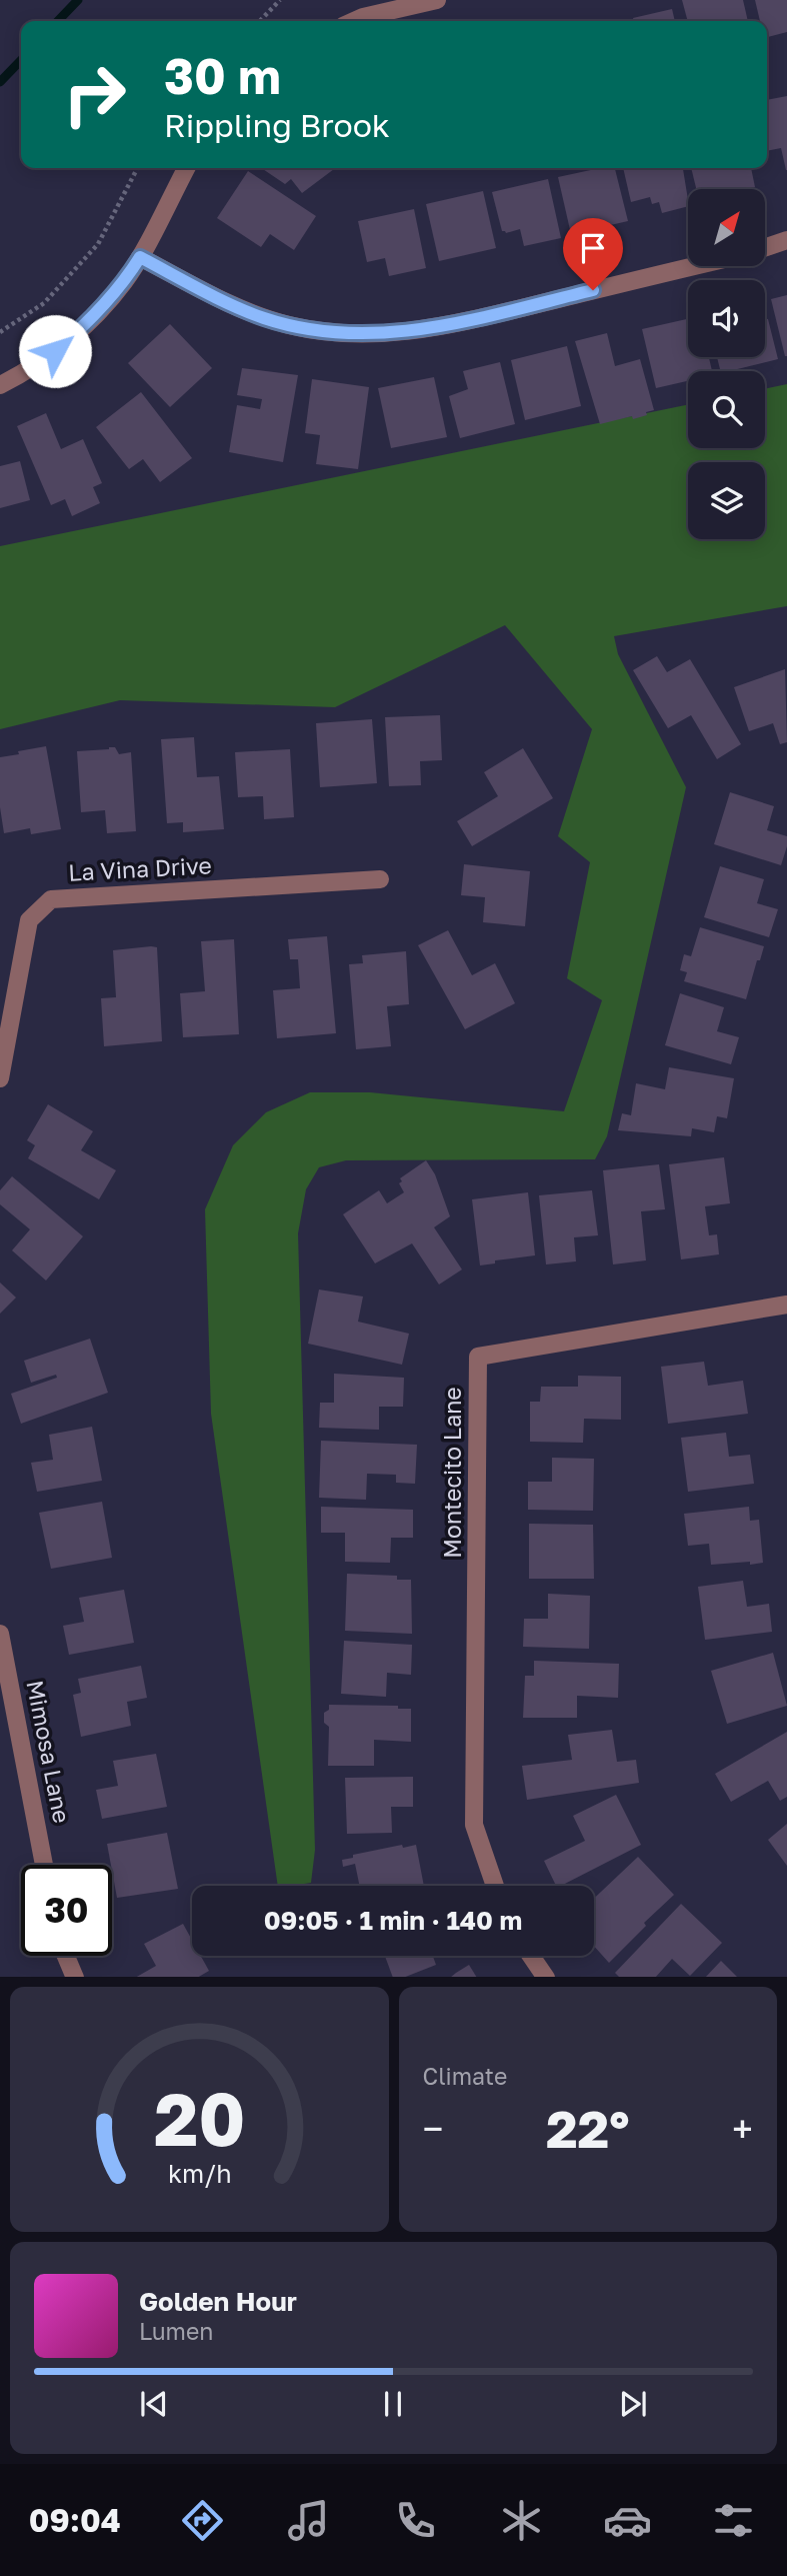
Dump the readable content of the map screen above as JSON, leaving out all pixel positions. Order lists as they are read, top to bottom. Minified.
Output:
{"streets":{"street":["La Vina Drive","Montecito Lane","Mimosa Lane"]},"north":"top right","page":{"turn":["30 m","Rippling Brook"],"limit":"30","trip":"09:05 · 1 min · 140 m","tile":"Climate","heat":["−","22°","+"],"song":["Golden Hour","Lumen"],"tabs":"09:04","gauge":["20","km/h"]}}
